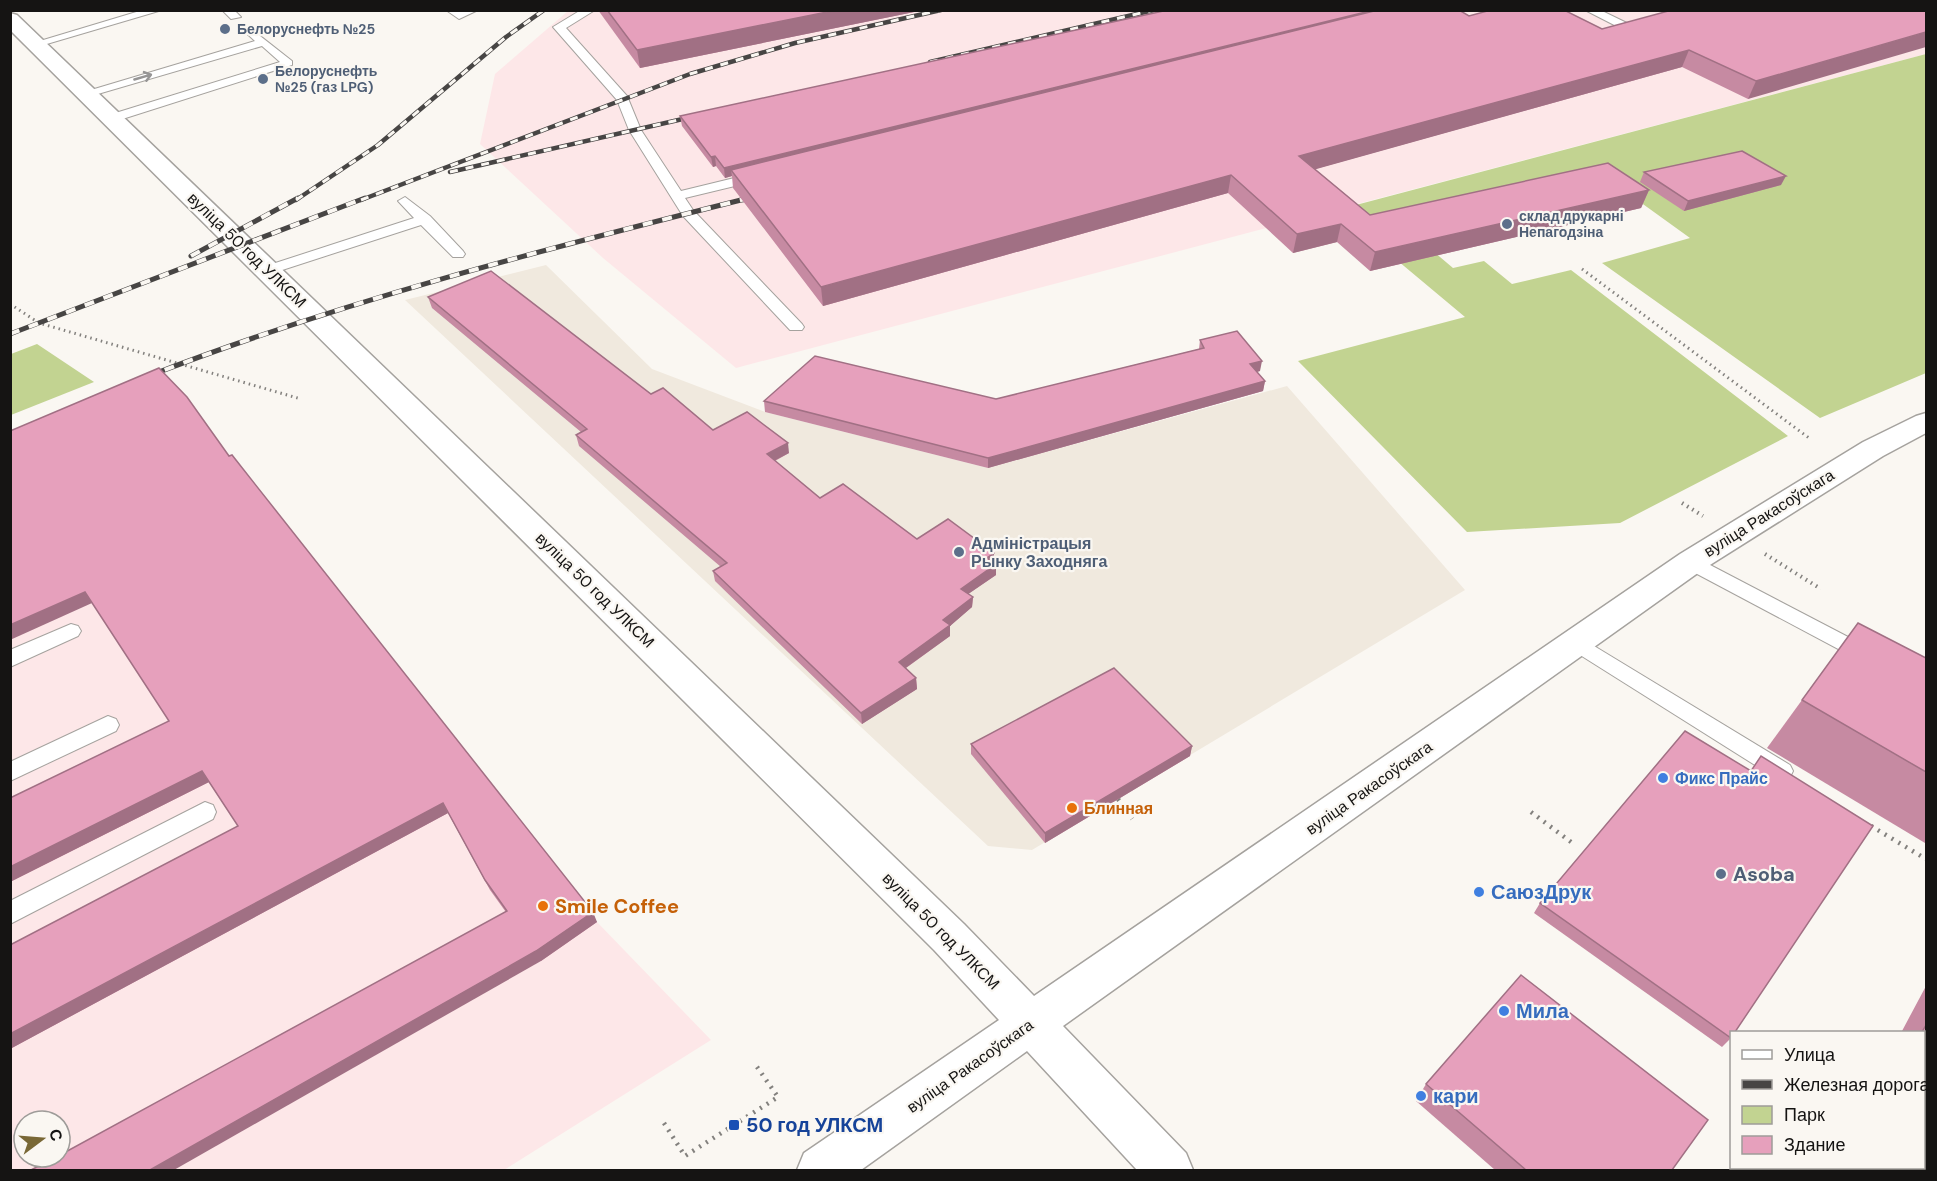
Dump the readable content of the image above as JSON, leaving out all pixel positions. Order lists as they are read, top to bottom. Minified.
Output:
{"streets":{"main road":["вуліца 50 год УЛКСМ","вуліца Ракасоўскага"]},"crossings":[["вуліца 50 год УЛКСМ","вуліца Ракасоўскага"]],"places":{"other":["Белоруснефть №25","Белоруснефть №25 (газ LPG)","склад друкарні Непагодзіна","Адміністрацыя Рынку Заходняга","Фикс Прайс","Блинная","Asoba","СаюзДрук","Smile Coffee","Мила","кари"],"transit":["50 год УЛКСМ"]},"legend":["Улица","Железная дорога","Парк","Здание"],"north":"right"}
